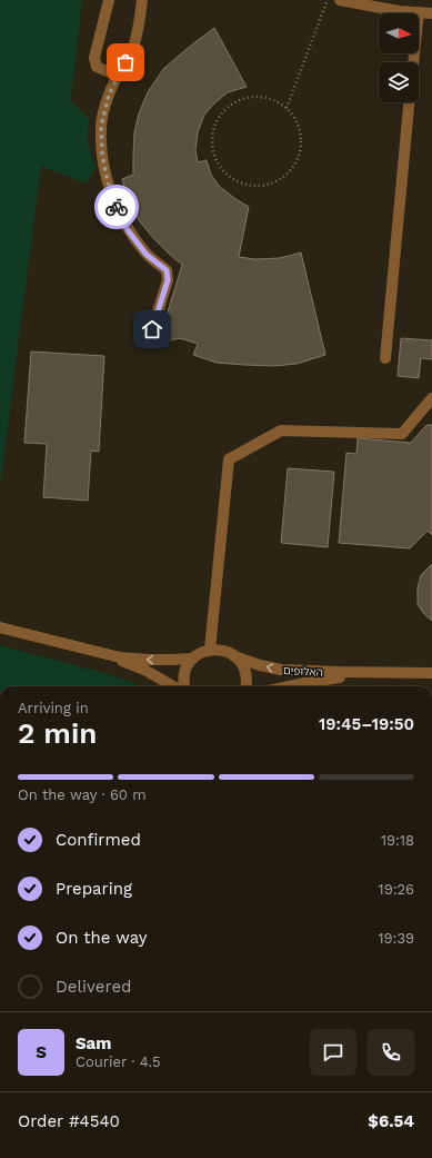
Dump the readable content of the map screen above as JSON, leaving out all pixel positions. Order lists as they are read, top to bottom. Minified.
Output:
{"streets":{"street":["האלופים"]},"north":"right","page":{"heading":["2 min","Arriving in","19:45–19:50"],"panel":["Sam","Courier · 4.5","Order #4540","$6.54"],"bar":"On the way · 60 m","list":[["Confirmed","19:18"],["Preparing","19:26"],["On the way","19:39"],"Delivered"],"round":"S"}}
